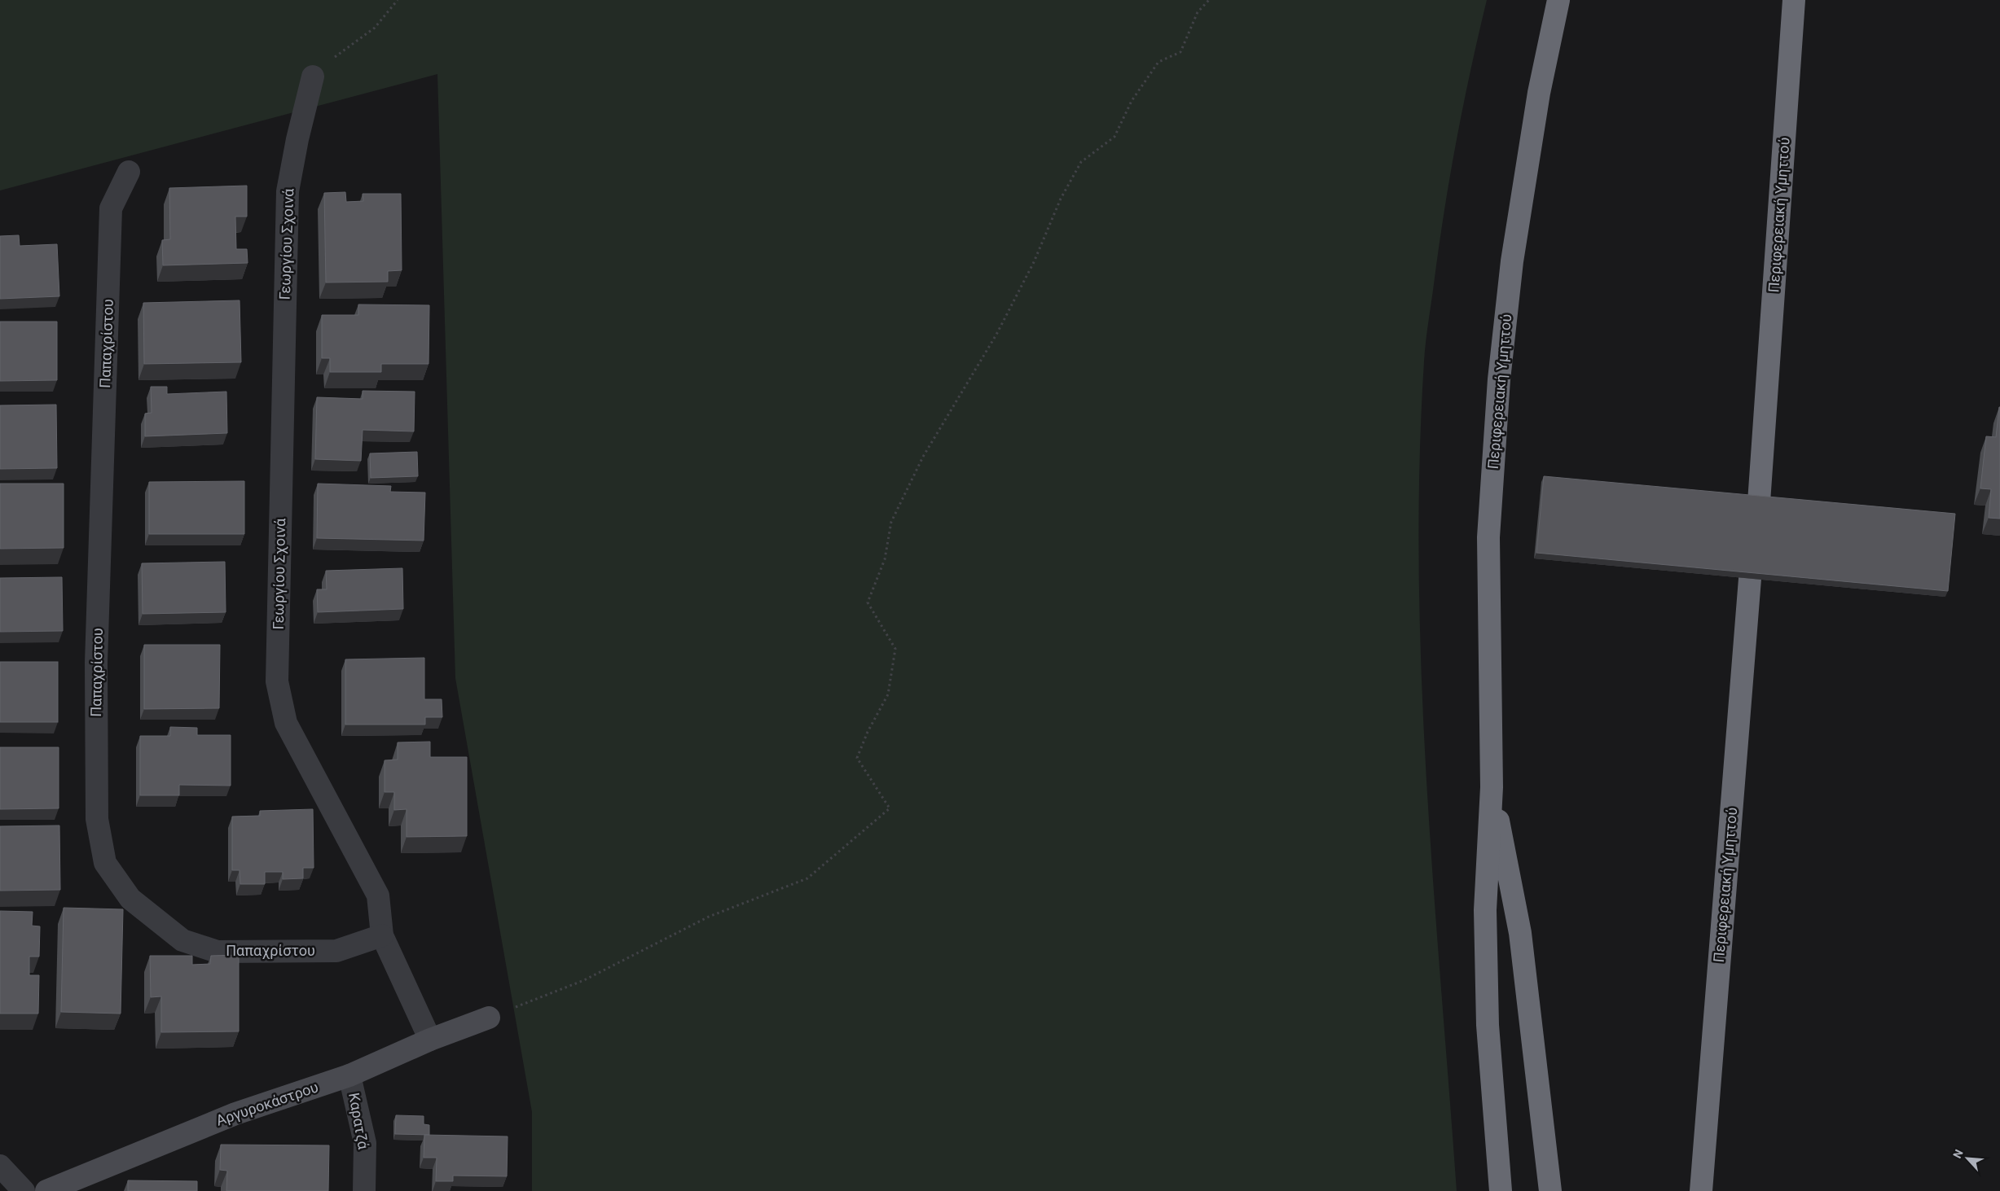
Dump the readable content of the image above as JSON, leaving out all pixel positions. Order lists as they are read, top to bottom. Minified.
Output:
{"streets":{"highway":["Περιφερειακή Υμηττού"],"street":["Γεωργίου Σχοινά","Παπαχρίστου","Αργυροκάστρου","Καρατζά"]},"crossings":[["Γεωργίου Σχοινά","Παπαχρίστου"],["Γεωργίου Σχοινά","Αργυροκάστρου"],["Αργυροκάστρου","Καρατζά"]],"north":"top left"}
